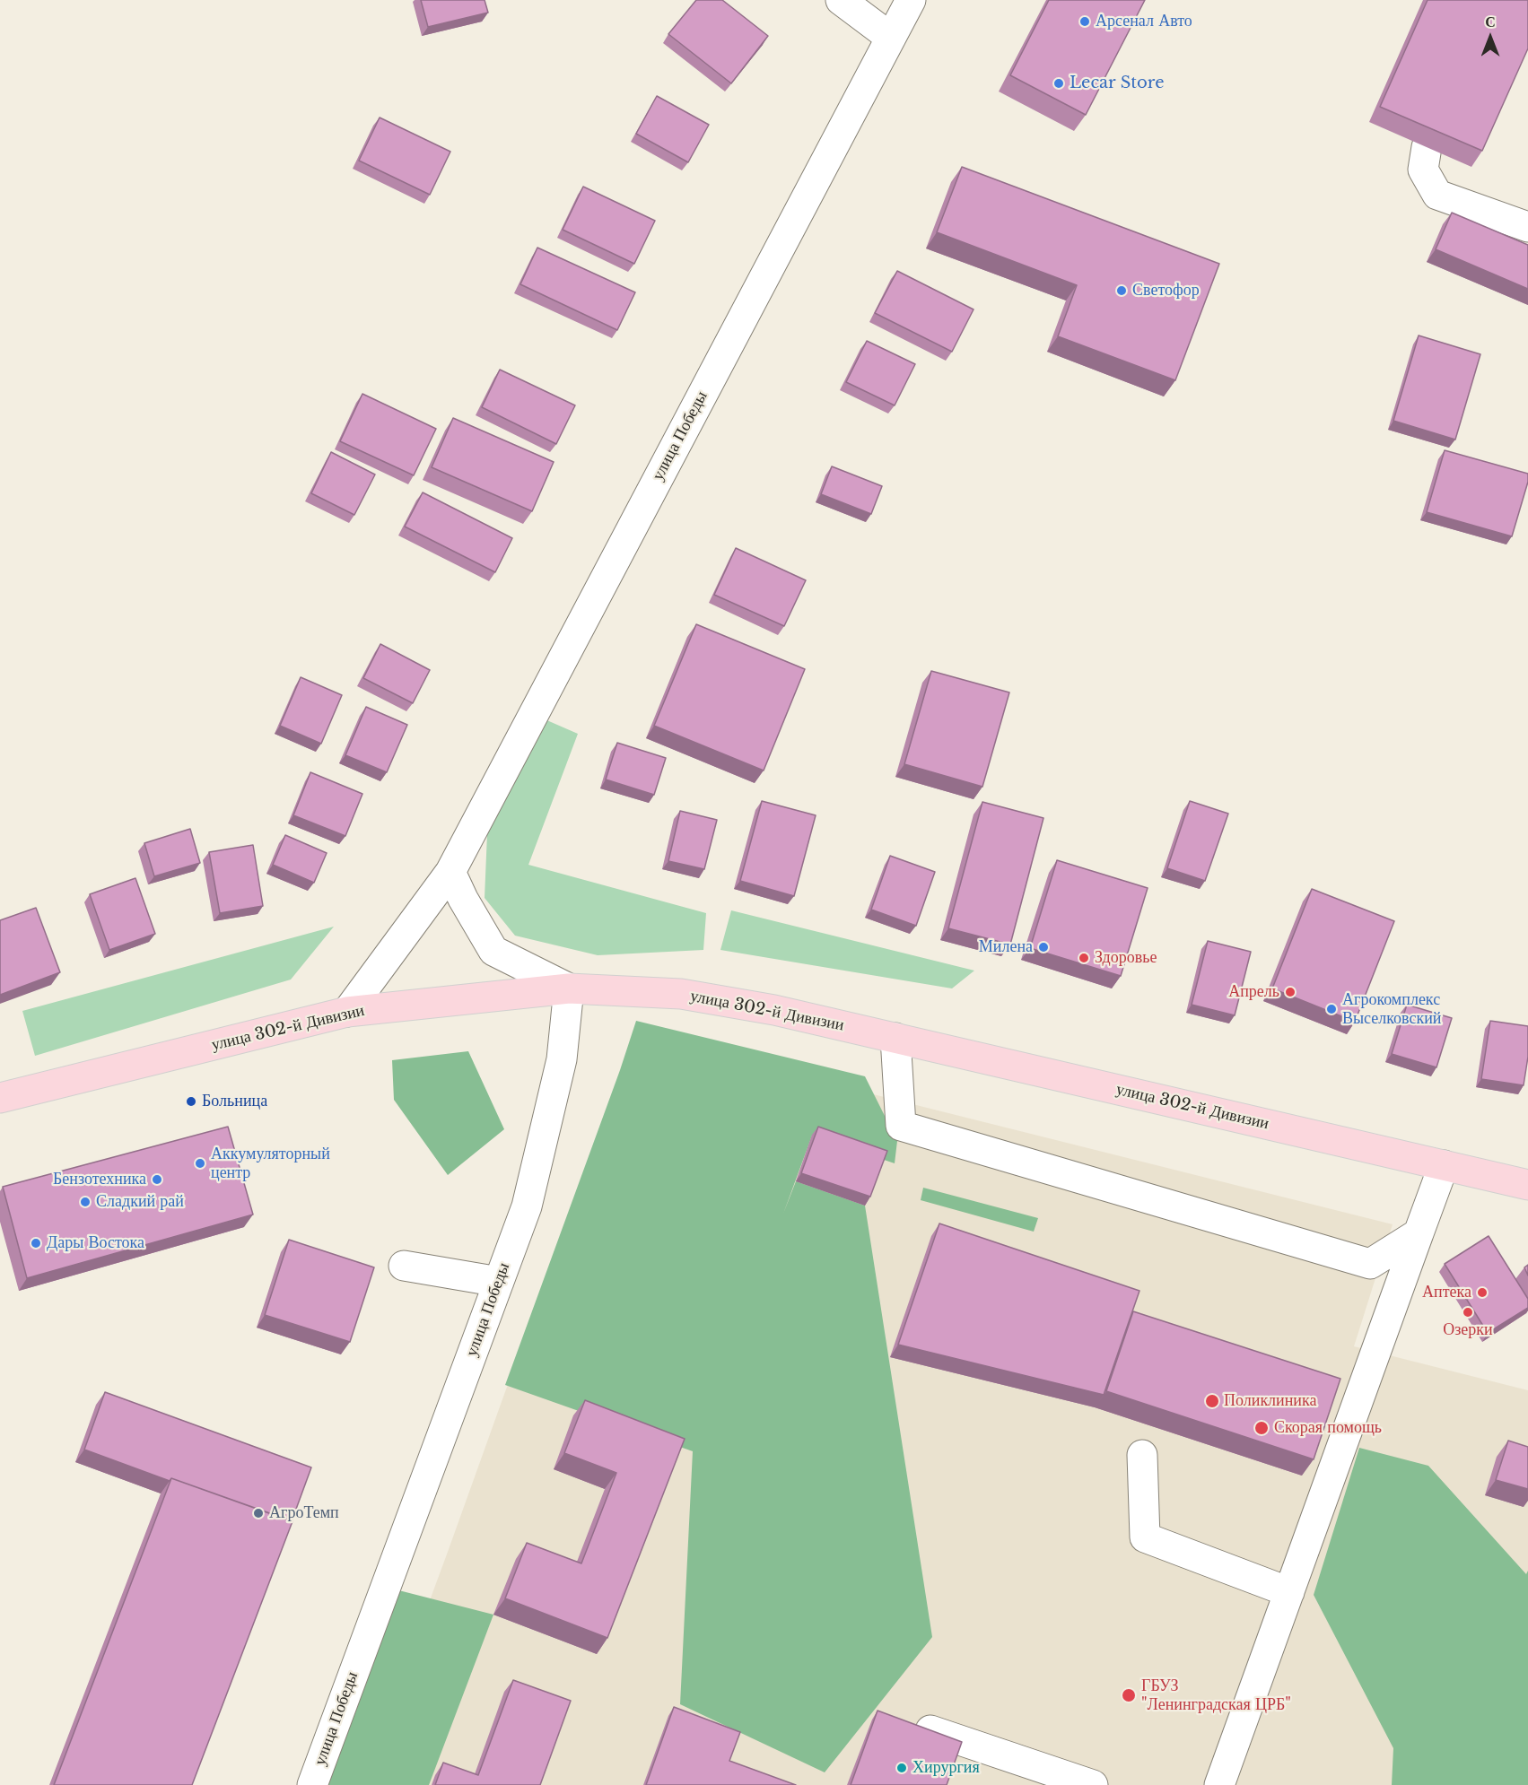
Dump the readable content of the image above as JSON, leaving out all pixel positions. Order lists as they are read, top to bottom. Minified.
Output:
{"streets":{"main road":["улица 302-й Дивизии"],"street":["улица Победы"]},"crossings":[["улица Победы","улица 302-й Дивизии"]],"places":["Арсенал Авто","Lecar Store","Светофор","Милена","Здоровье","Апрель","Агрокомплекс Выселковский","Больница","Аккумуляторный центр","Бензотехника","Сладкий рай","Дары Востока","Аптека","Озерки","Поликлиника","Скорая помощь","АгроТемп","ГБУЗ \"Ленинградская ЦРБ\"","Хирургия"],"north":"top"}
